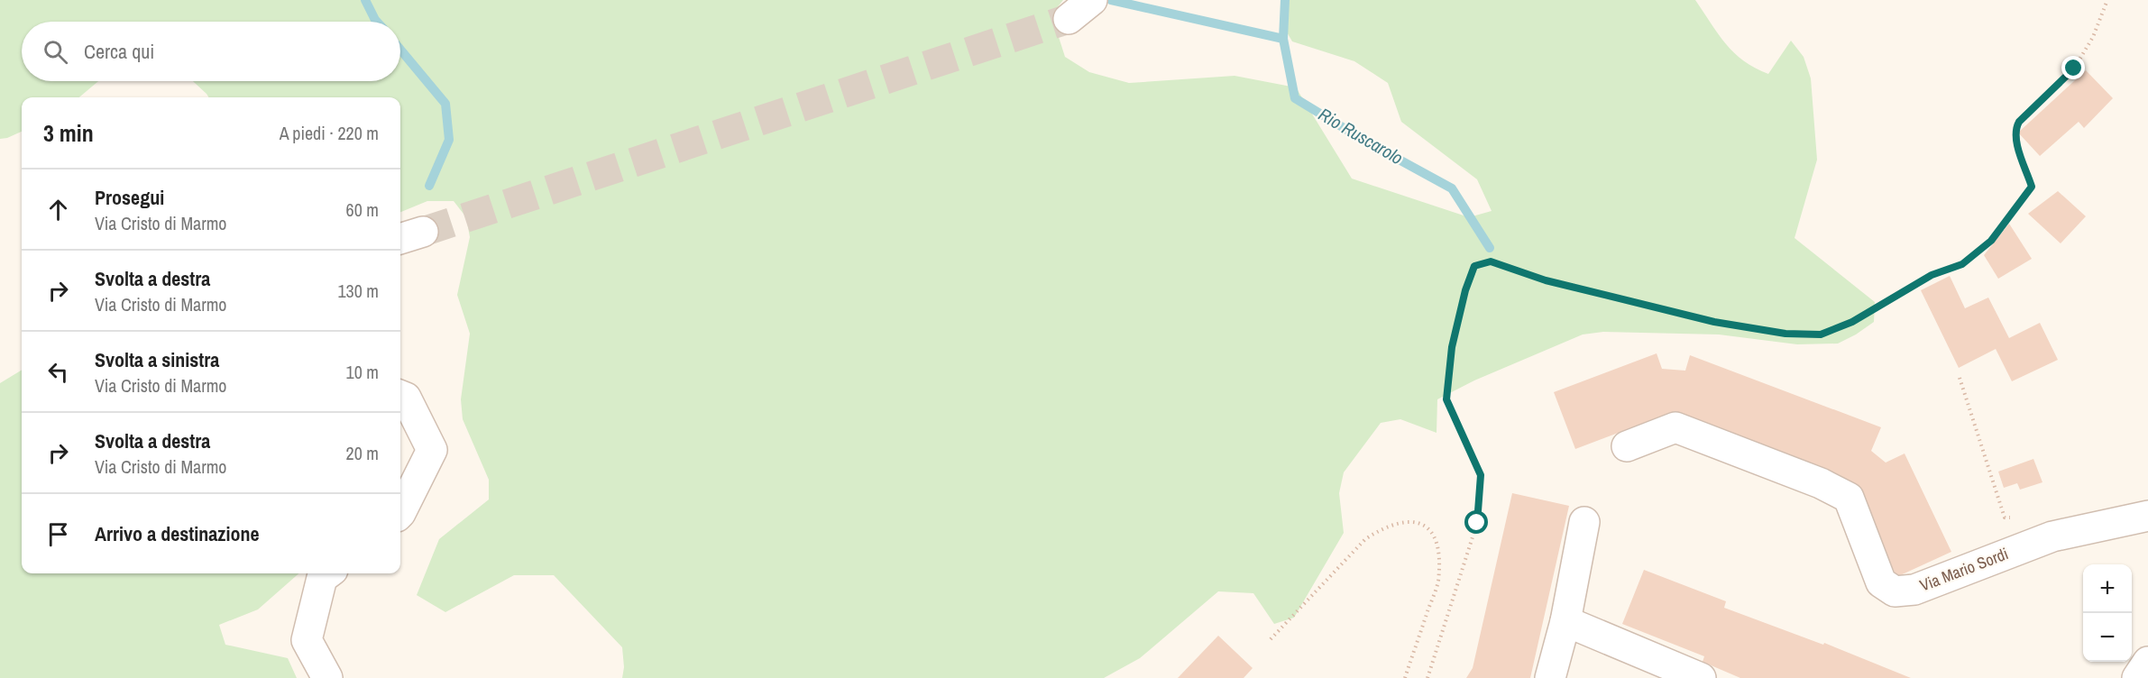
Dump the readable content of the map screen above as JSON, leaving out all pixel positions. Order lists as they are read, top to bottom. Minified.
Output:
{"streets":{"street":["Via Mario Sordi"]},"water":["Rio Ruscarolo"],"page":{"search":"Cerca qui","heading":["3 min","A piedi · 220 m"],"list":[["Prosegui","Via Cristo di Marmo","60 m"],["Svolta a destra","Via Cristo di Marmo","130 m"],["Svolta a sinistra","Via Cristo di Marmo","10 m"],["Svolta a destra","Via Cristo di Marmo","20 m"],"Arrivo a destinazione"],"map_buttons":["+","−"]}}
